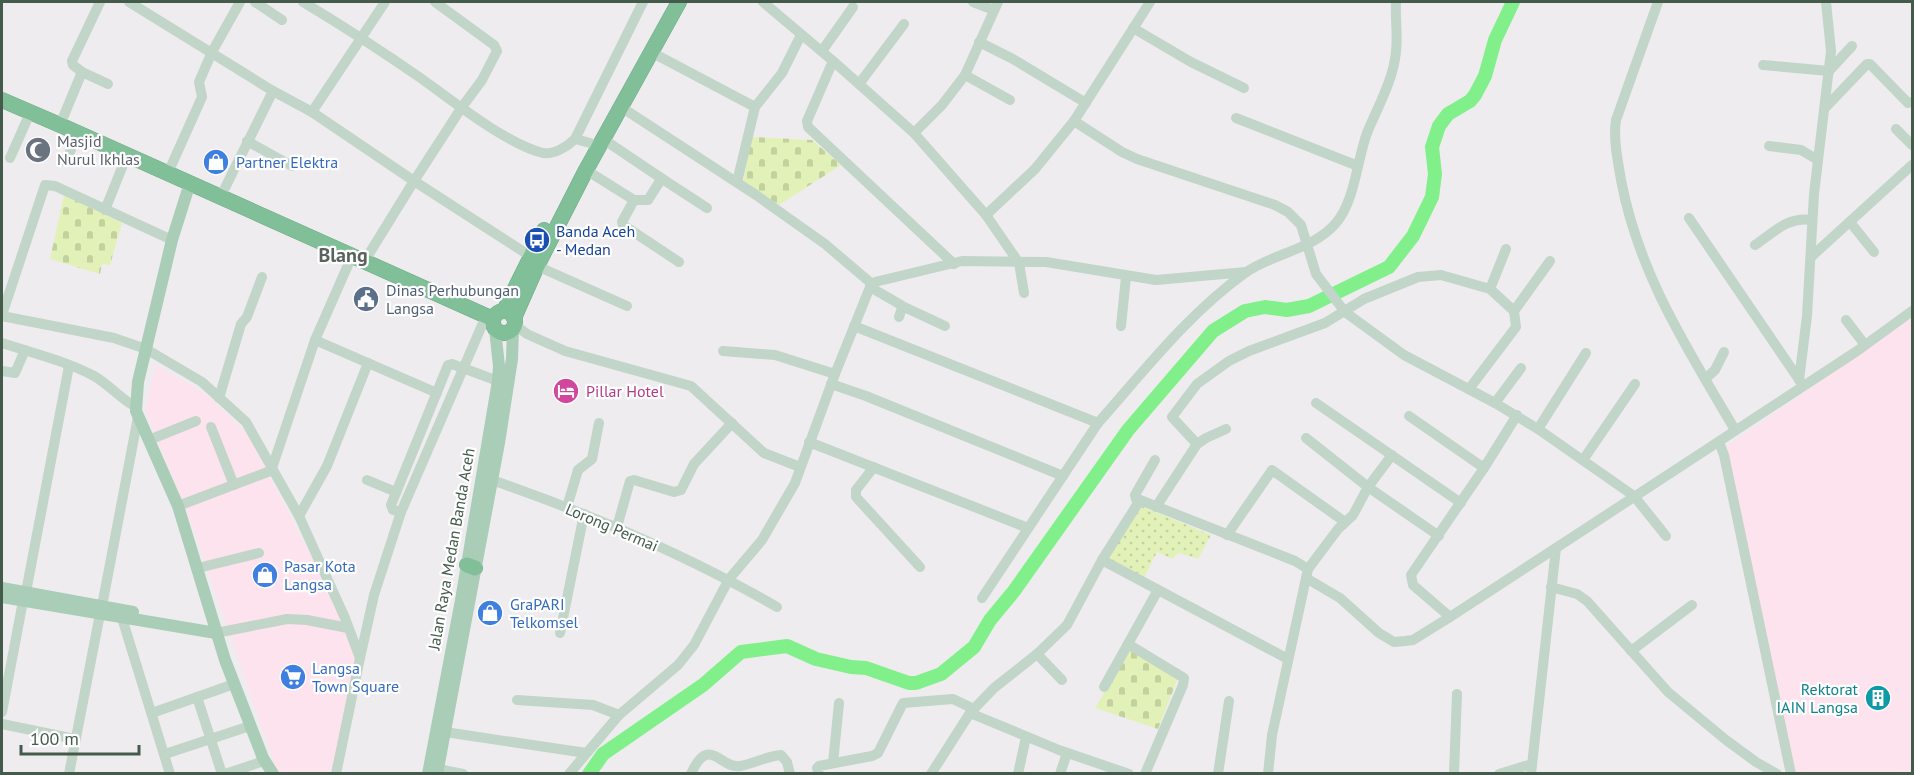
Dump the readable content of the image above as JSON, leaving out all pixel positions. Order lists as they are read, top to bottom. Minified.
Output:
{"streets":{"main road":["Jalan Raya Medan Banda Aceh"],"street":["Lorong Permai"]},"districts":["Blang"],"places":{"mosque":["Masjid Nurul Ikhlas"],"shop":["Partner Elektra","Pasar Kota Langsa","GraPARI Telkomsel"],"bus stop":["Banda Aceh - Medan"],"public building":["Dinas Perhubungan Langsa"],"hotel":["Pillar Hotel"],"supermarket":["Langsa Town Square"],"building":["Rektorat IAIN Langsa"]},"scale_bar":"100 m"}
